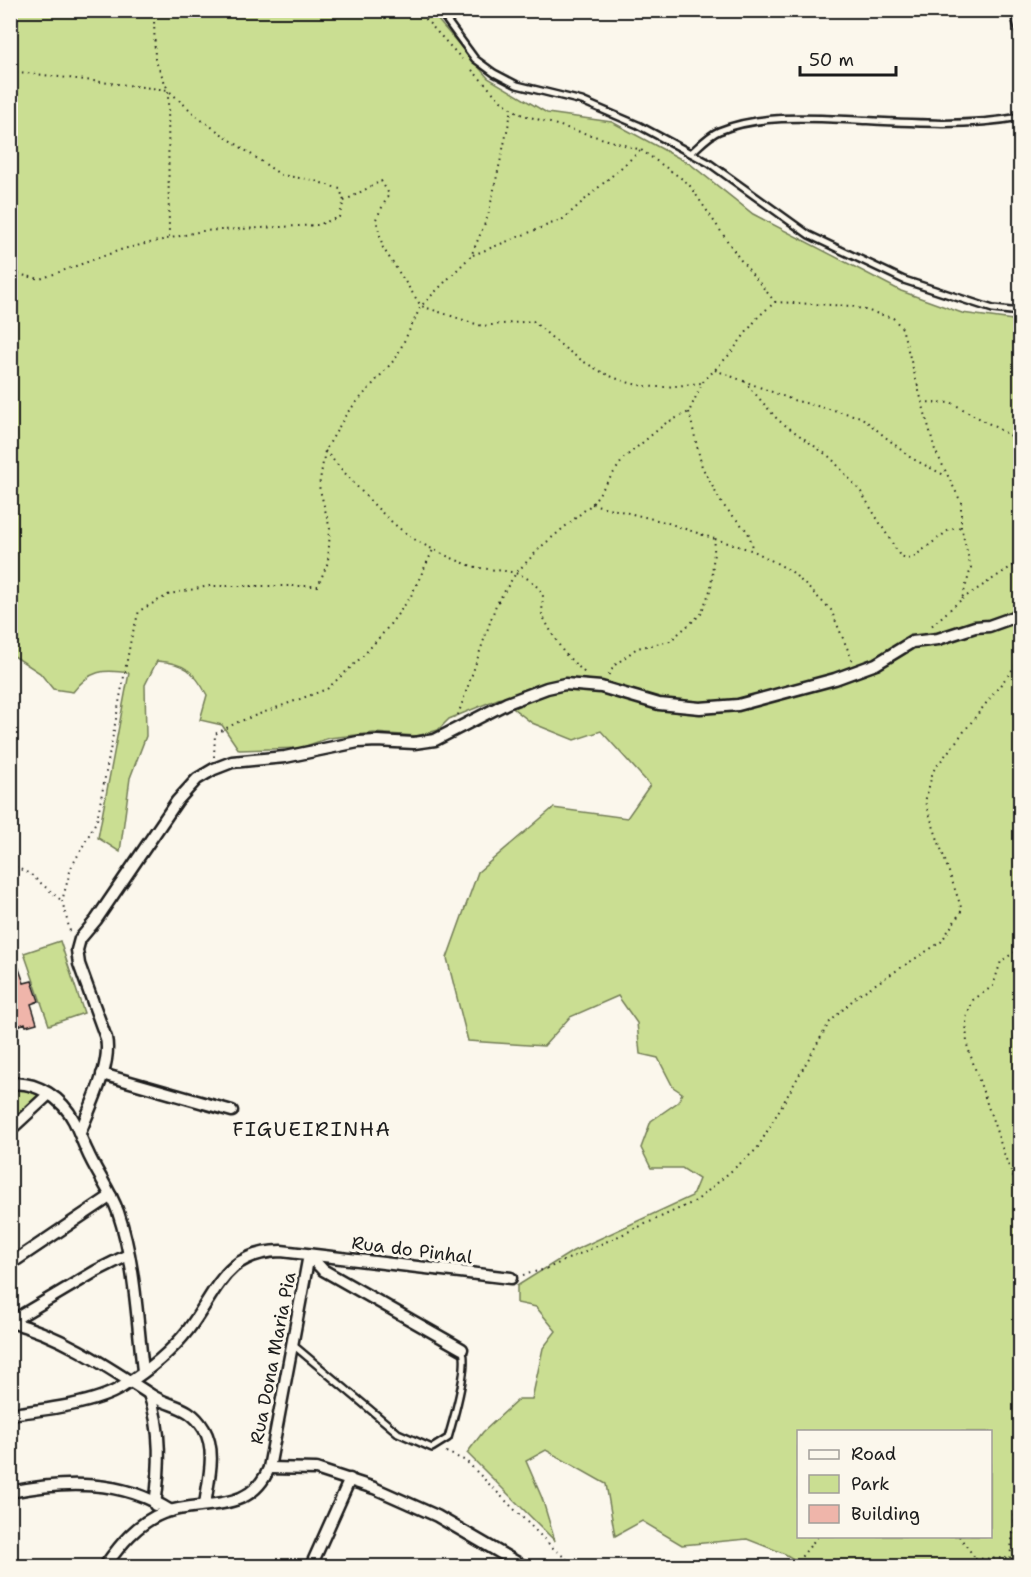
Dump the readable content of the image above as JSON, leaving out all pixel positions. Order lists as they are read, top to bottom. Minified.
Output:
{"streets":{"street":["Rua do Pinhal","Rua Dona Maria Pia"]},"crossings":[["Rua do Pinhal","Rua Dona Maria Pia"]],"districts":["FIGUEIRINHA"],"legend":["Road","Park","Building"],"scale_bar":"50 m"}
